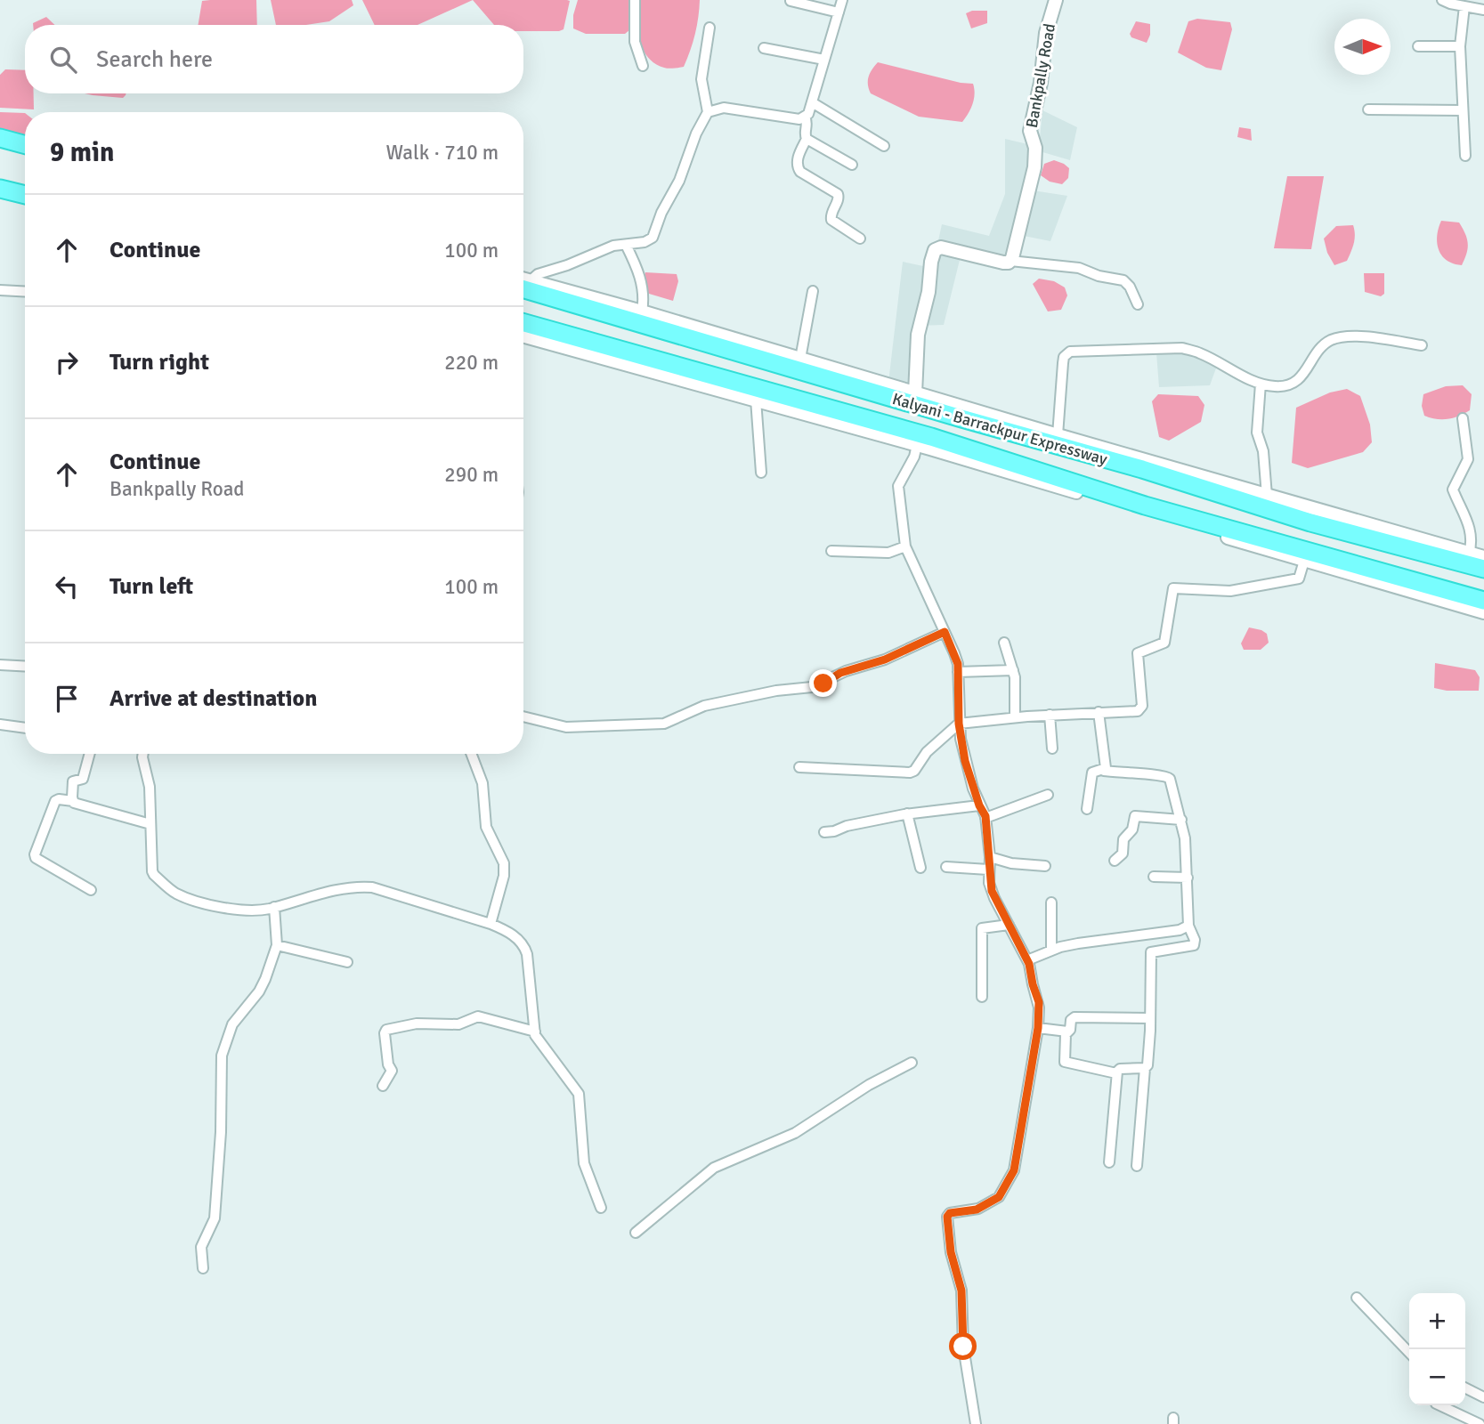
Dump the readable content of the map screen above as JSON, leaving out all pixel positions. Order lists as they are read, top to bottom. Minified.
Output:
{"streets":{"highway":["Kalyani - Barrackpur Expressway"],"street":["Bankpally Road"]},"north":"right","page":{"search":"Search here","heading":["9 min","Walk · 710 m"],"list":[["Continue","100 m"],["Turn right","220 m"],["Continue","Bankpally Road","290 m"],["Turn left","100 m"],"Arrive at destination"],"map_buttons":["+","−"]}}
